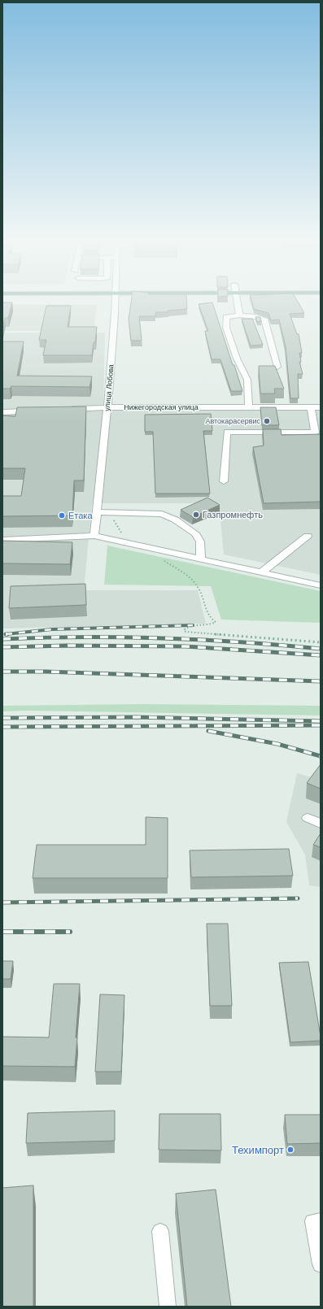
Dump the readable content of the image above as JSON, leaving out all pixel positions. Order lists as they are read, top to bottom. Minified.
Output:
{"streets":{"street":["улица Лобова","Нижегородская улица"]},"crossings":[["улица Лобова","Нижегородская улица"]],"places":["Автокарасервис","Газпромнефть","Етака","Техимпорт"]}
